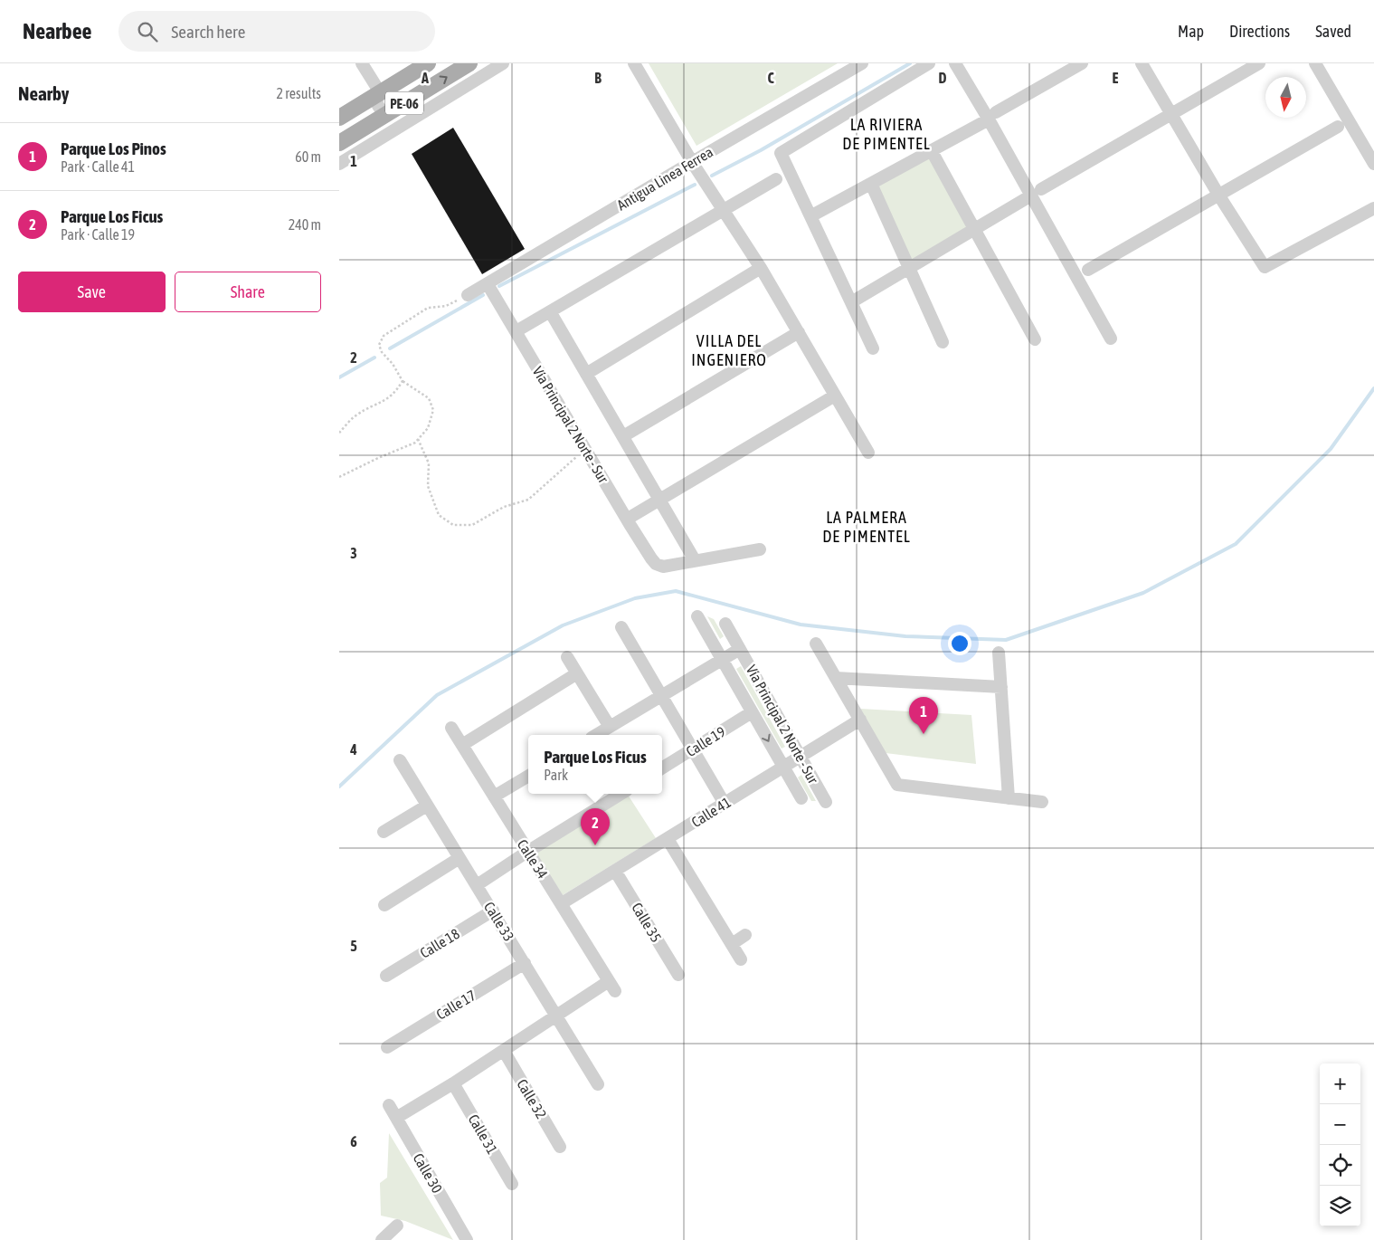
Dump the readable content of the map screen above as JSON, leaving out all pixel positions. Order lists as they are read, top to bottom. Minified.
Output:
{"streets":{"main road":["PE-06"],"street":["Antigua Linea Ferrea","Vía Principal 2 Norte - Sur","Calle 19","Calle 41","Calle 34","Calle 33","Calle 35","Calle 18","Calle 17","Calle 32","Calle 31","Calle 30"]},"crossings":[["Antigua Linea Ferrea","Vía Principal 2 Norte - Sur"],["Vía Principal 2 Norte - Sur","Calle 19"],["Vía Principal 2 Norte - Sur","Calle 41"],["Calle 41","Calle 34"],["Calle 41","Calle 35"],["Calle 34","Calle 33"],["Calle 33","Calle 18"],["Calle 33","Calle 17"]],"districts":["LA RIVIERA DE PIMENTEL","VILLA DEL INGENIERO","LA PALMERA DE PIMENTEL"],"north":"bottom","page":{"header":"Nearbee","search":"Search here","nav":["Map","Directions","Saved"],"heading":["Nearby","2 results"],"list":[{"mark":"1","name":"Parque Los Pinos","note":"Park · Calle 41","value":"60 m"},{"mark":"2","name":"Parque Los Ficus","note":"Park · Calle 19","value":"240 m"}],"buttons":["Save","Share"],"pins":["1","2"],"popup":["Parque Los Ficus","Park"],"map_buttons":["+","−"]},"grid":{"columns":["A","B","C","D","E"],"rows":["1","2","3","4","5","6"]}}
